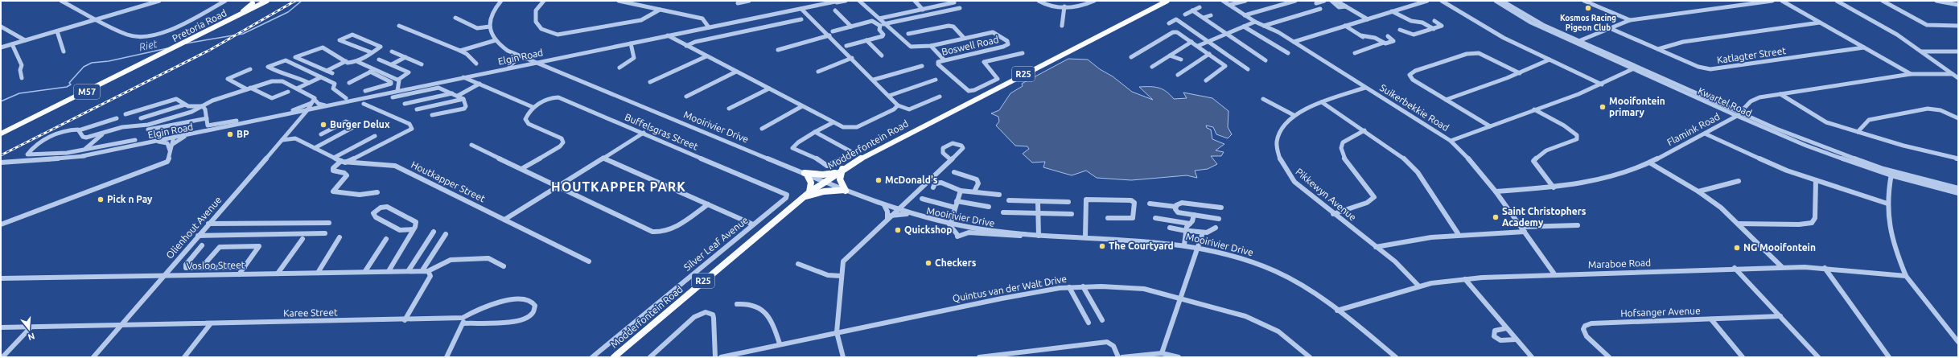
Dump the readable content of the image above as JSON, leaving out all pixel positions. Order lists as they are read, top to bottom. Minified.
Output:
{"streets":{"main road":["Pretoria Road","R25","M57","Modderfontein Road"],"street":["Boswell Road","Katlagter Street","Elgin Road","Kwartel Road","Suikerbekkie Road","Mooirivier Drive","Flamink Road","Buffelsgras Street","Houtkapper Street","Pikkewyn Avenue","Olienhout Avenue","Silver Leaf Avenue","Maraboe Road","Vosloo Street","Quintus van der Walt Drive","Hofsanger Avenue","Karee Street"]},"crossings":[["Elgin Road","Mooirivier Drive"],["Elgin Road","Olienhout Avenue"],["Kwartel Road","Flamink Road"],["Suikerbekkie Road","Flamink Road"],["Suikerbekkie Road","Pikkewyn Avenue"],["Suikerbekkie Road","Maraboe Road"],["Mooirivier Drive","Modderfontein Road"],["Mooirivier Drive","Maraboe Road"],["Buffelsgras Street","Silver Leaf Avenue"],["Pikkewyn Avenue","Maraboe Road"],["Olienhout Avenue","Vosloo Street"],["Olienhout Avenue","Karee Street"]],"districts":["HOUTKAPPER PARK"],"water":["Riet"],"places":["Kosmos Racing Pigeon Club","Mooifontein primary","Burger Delux","BP","McDonald's","Pick n Pay","Saint Christophers Academy","Quickshop","The Courtyard","NG Mooifontein","Checkers"],"north":"bottom"}
